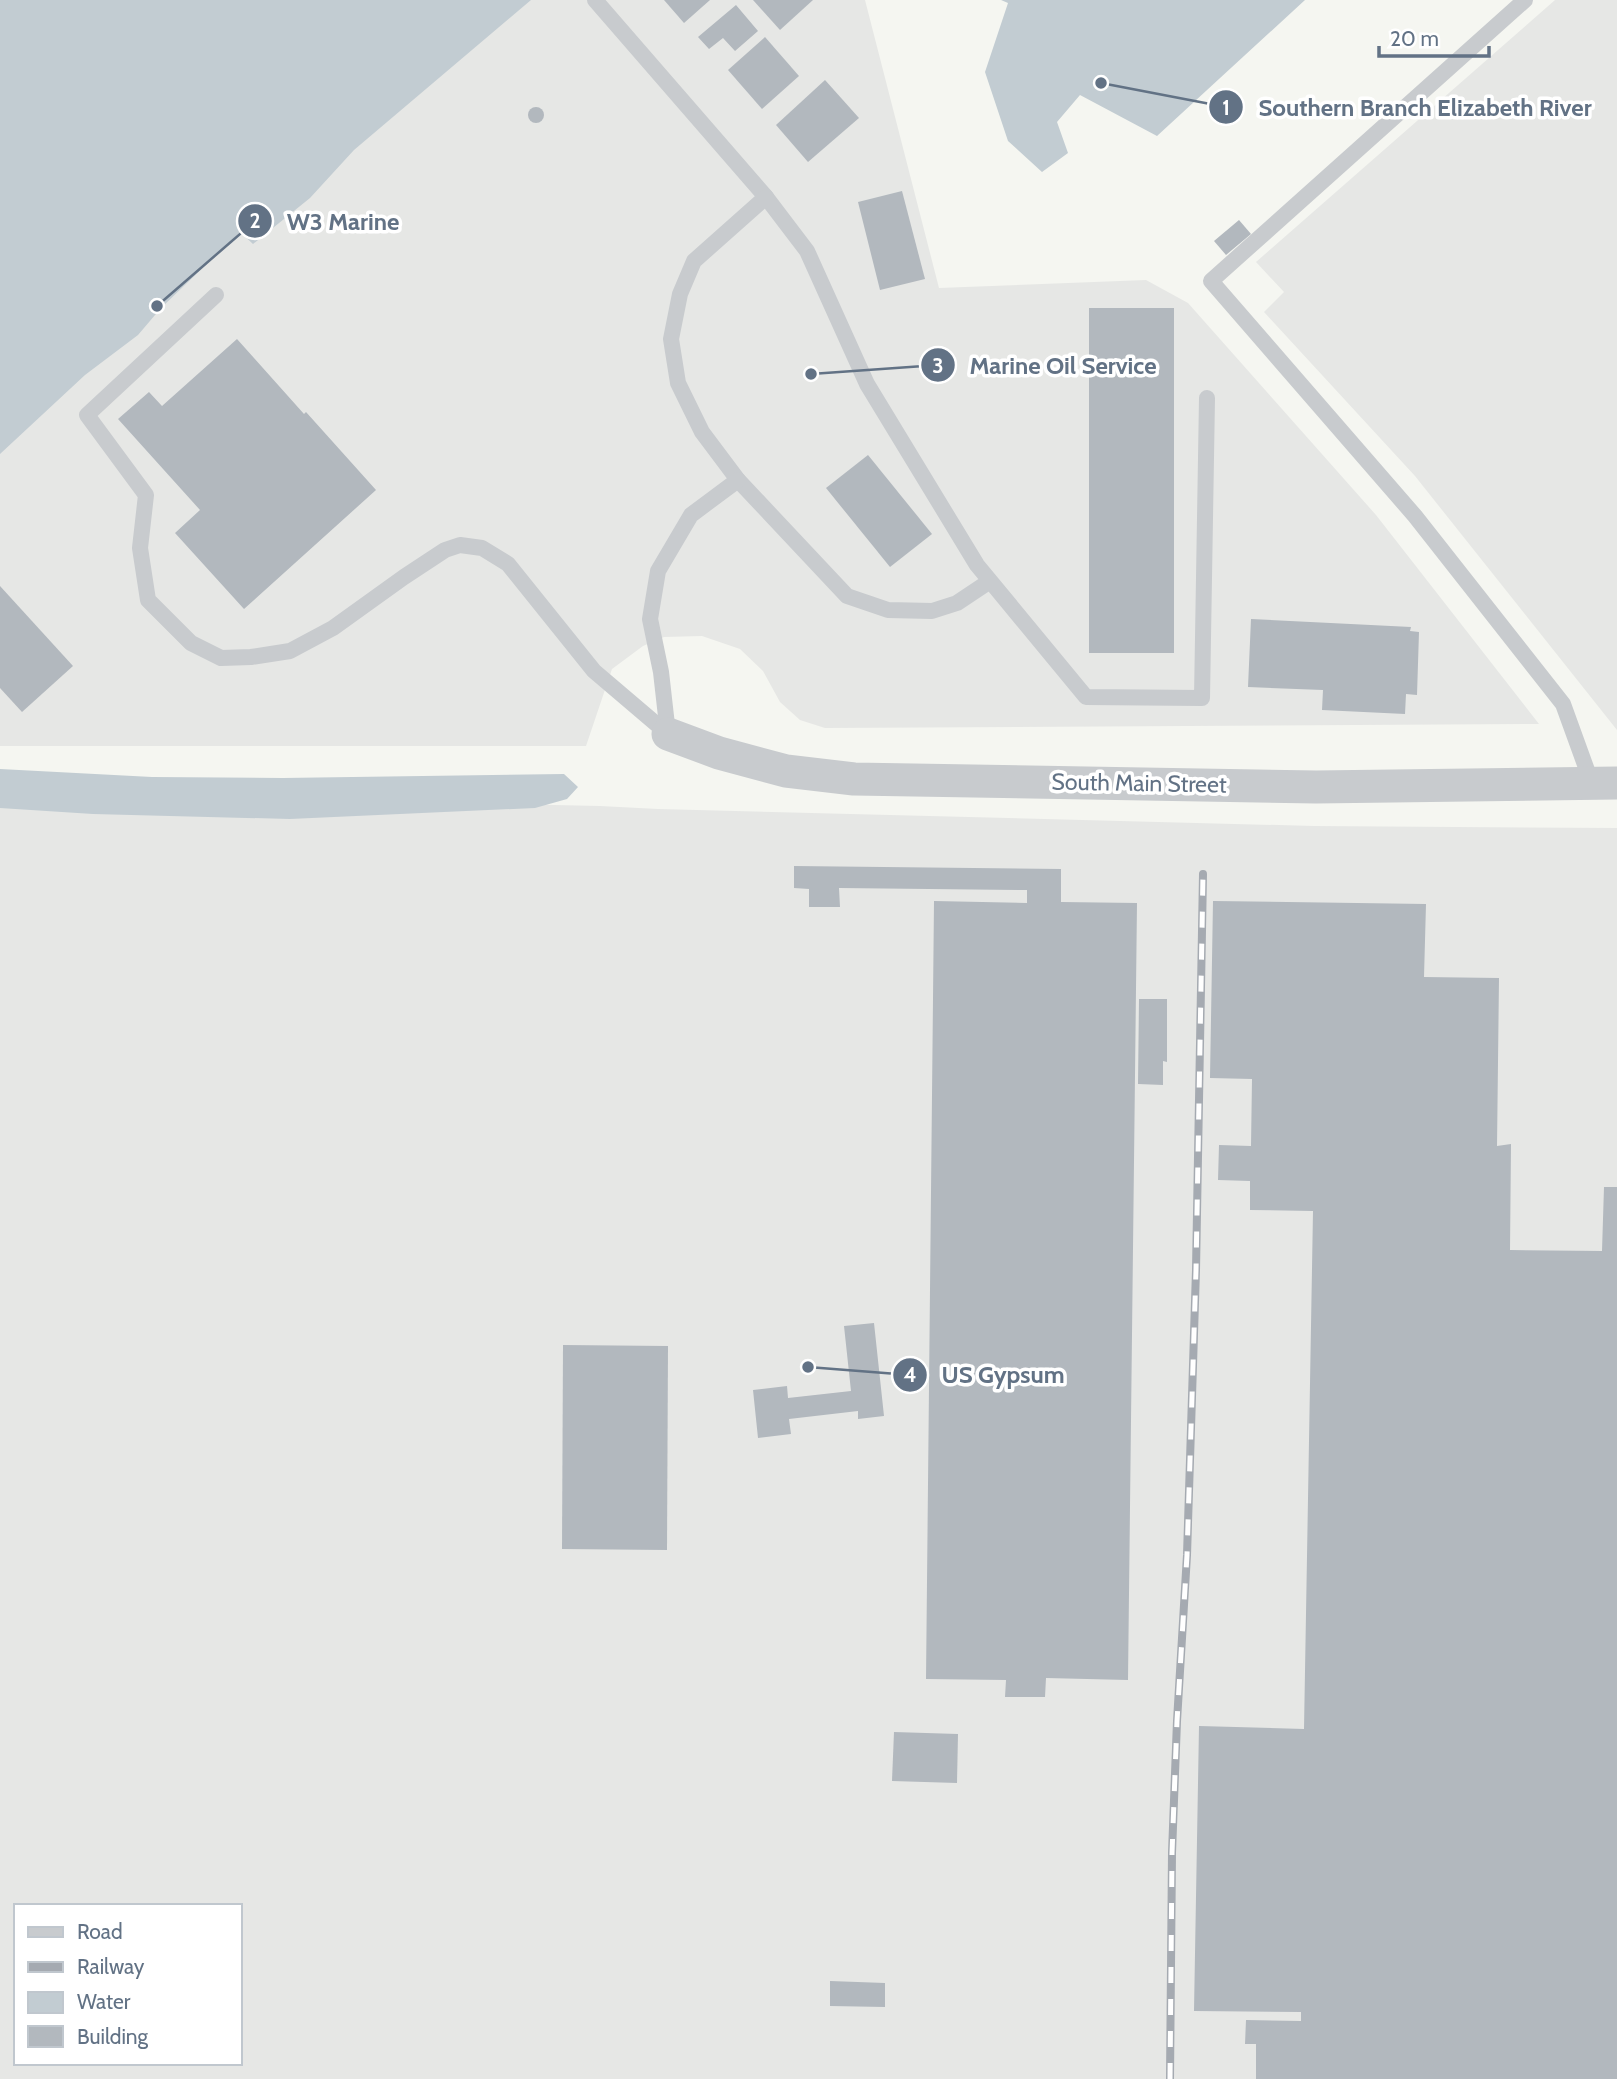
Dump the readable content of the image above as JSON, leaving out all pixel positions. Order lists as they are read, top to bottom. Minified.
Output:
{"streets":{"street":["South Main Street"]},"places":["Southern Branch Elizabeth River","W3 Marine","Marine Oil Service","US Gypsum"],"legend":["Road","Railway","Water","Building"],"scale_bar":"20 m"}
